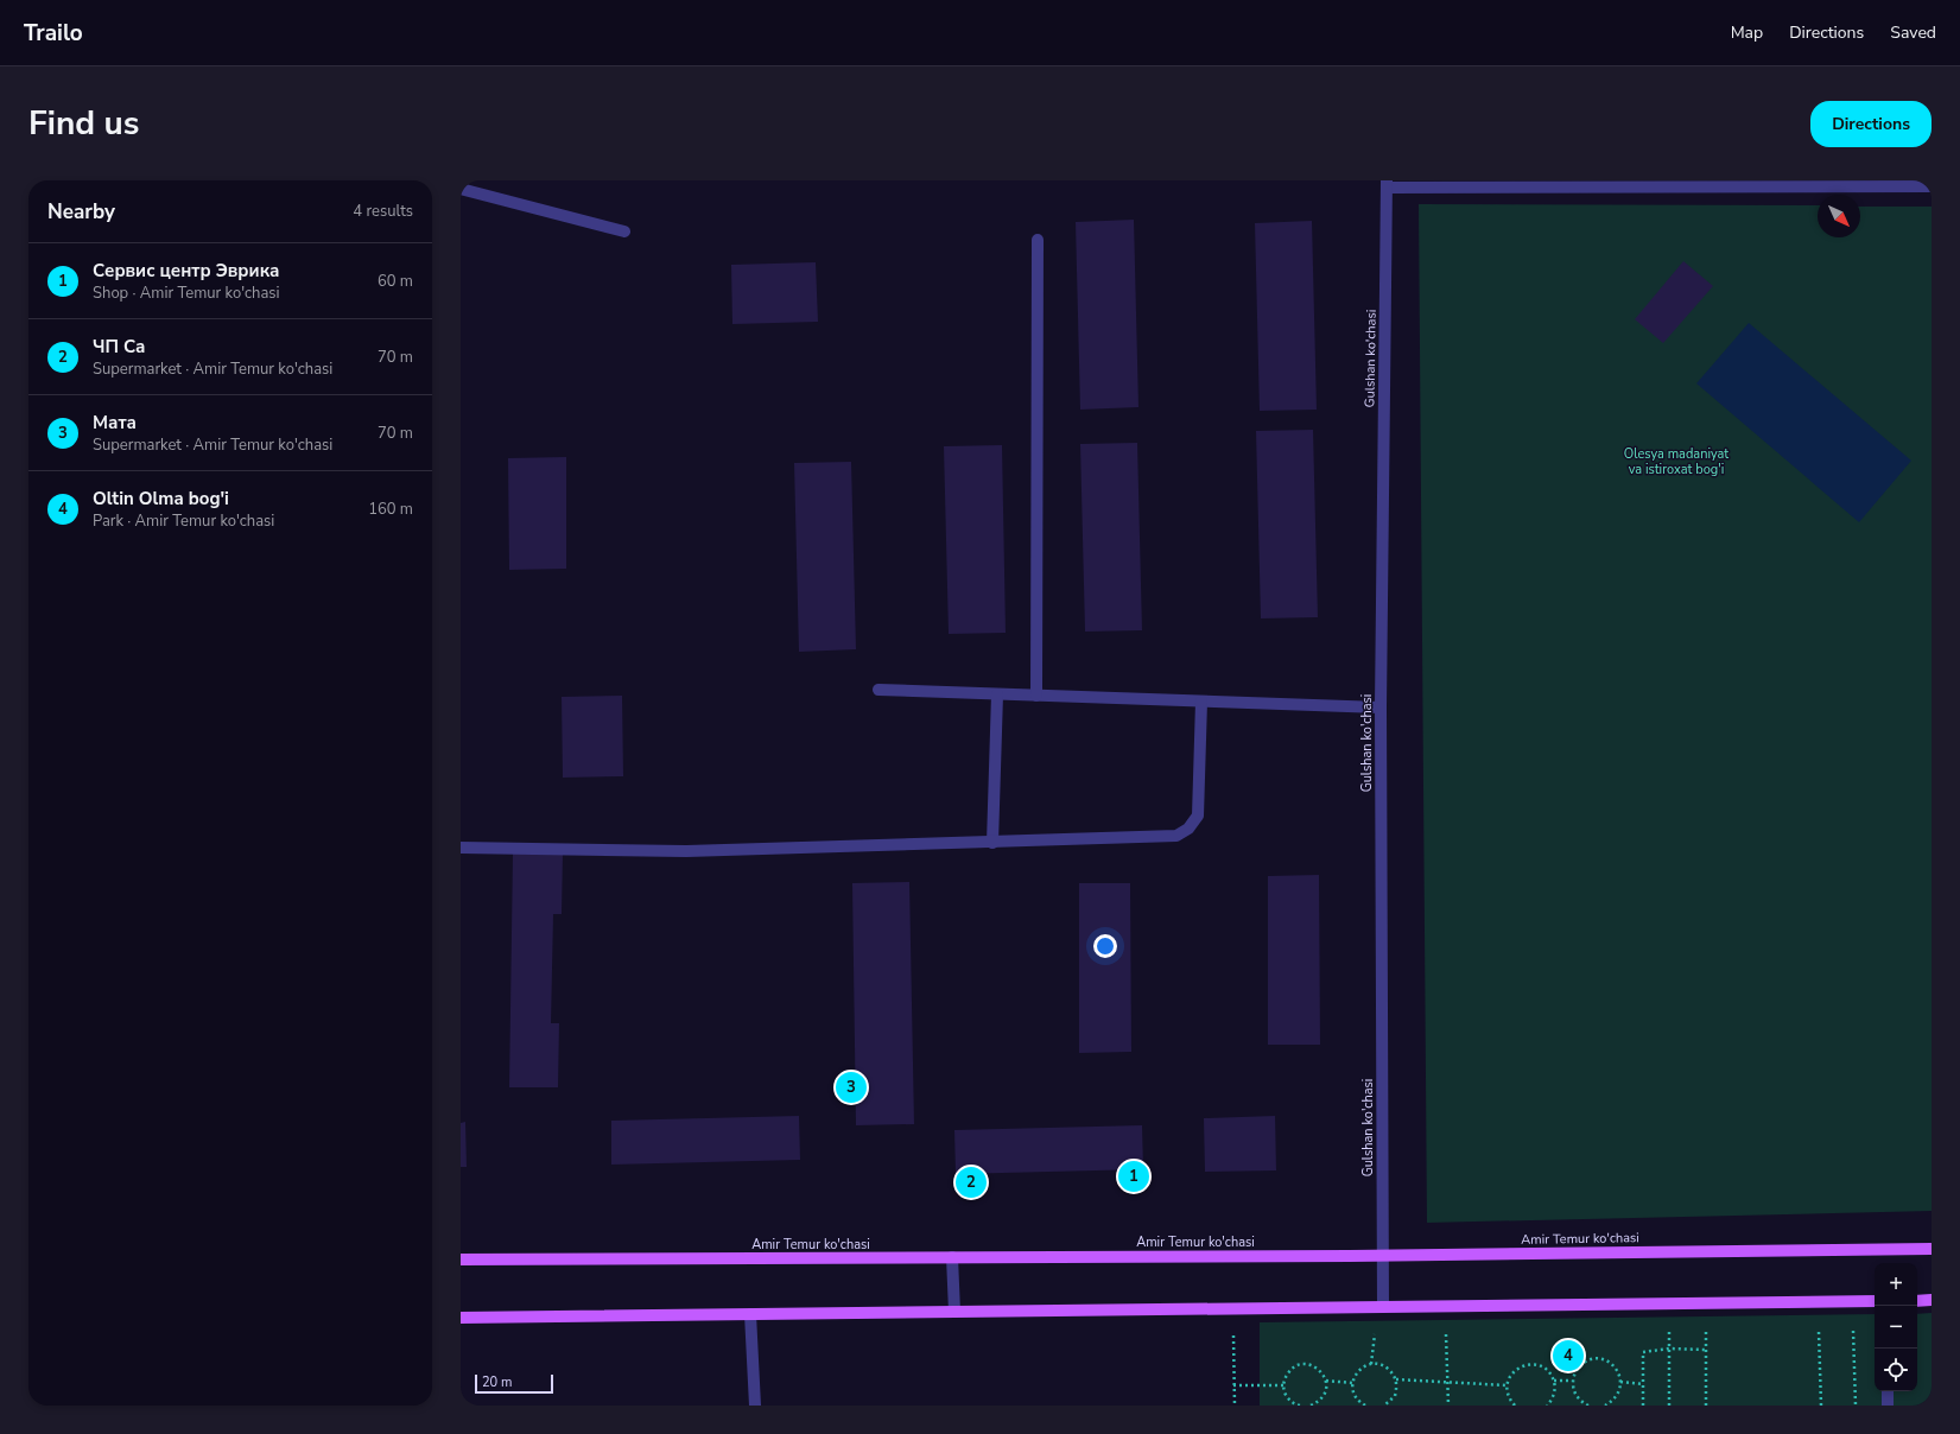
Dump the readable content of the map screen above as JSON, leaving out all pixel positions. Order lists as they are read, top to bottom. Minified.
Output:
{"streets":{"main road":["Amir Temur ko'chasi"],"street":["Gulshan ko'chasi"]},"crossings":[["Gulshan ko'chasi","Amir Temur ko'chasi"]],"parks":["Olesya madaniyat va istiroxat bog'i"],"scale_bar":"20 m","north":"bottom right","page":{"header":"Trailo","nav":["Map","Directions","Saved"],"title":"Find us","buttons":"Directions","heading":["Nearby","4 results"],"list":[{"mark":"1","name":"Сервис центр Эврика","note":"Shop · Amir Temur ko'chasi","value":"60 m"},{"mark":"2","name":"ЧП Са","note":"Supermarket · Amir Temur ko'chasi","value":"70 m"},{"mark":"3","name":"Мата","note":"Supermarket · Amir Temur ko'chasi","value":"70 m"},{"mark":"4","name":"Oltin Olma bog'i","note":"Park · Amir Temur ko'chasi","value":"160 m"}],"pins":["3","1","2","4"],"map_buttons":["+","−"],"scale":"20 m"}}
